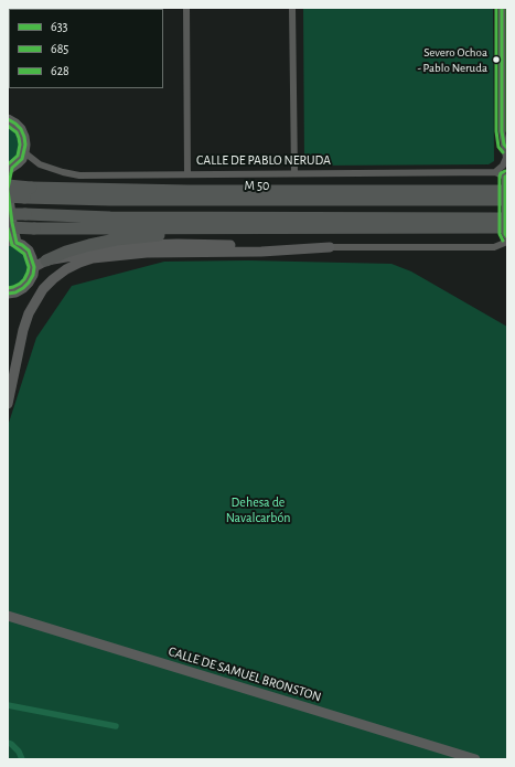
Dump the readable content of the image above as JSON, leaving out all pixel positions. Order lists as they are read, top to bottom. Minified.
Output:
{"streets":{"highway":["M 50"],"street":["CALLE DE PABLO NERUDA","CALLE DE SAMUEL BRONSTON"]},"parks":["Dehesa de Navalcarbón"],"places":["Severo Ochoa - Pablo Neruda"],"lines":["transit line 633","transit line 685","transit line 628"],"legend":["633","685","628"]}
